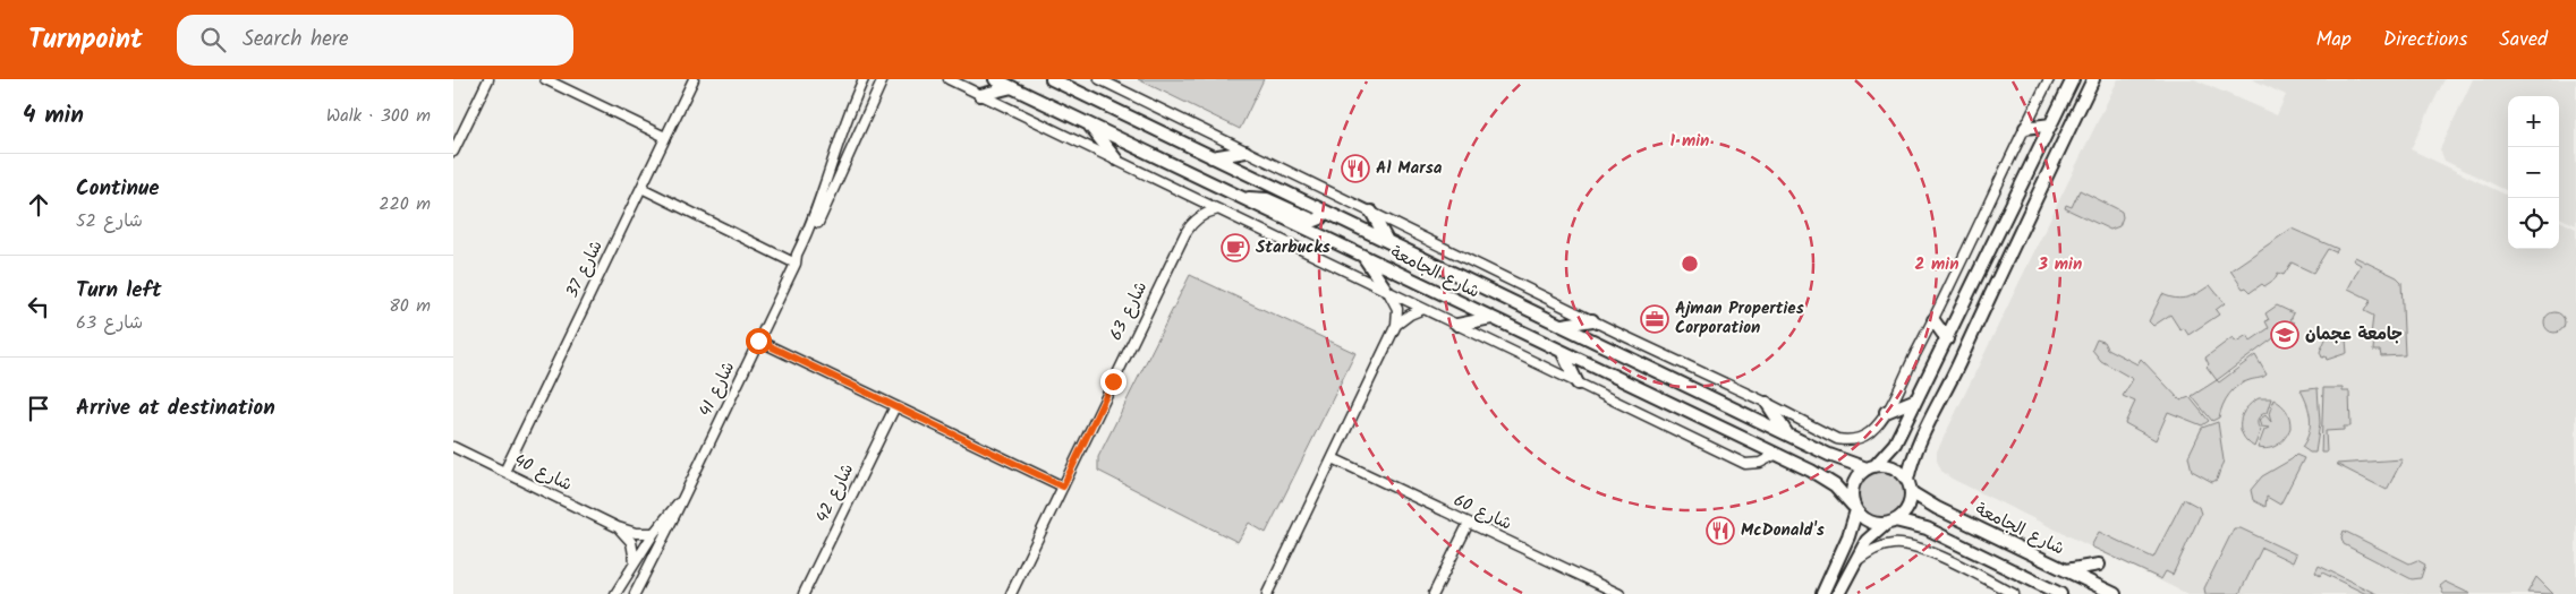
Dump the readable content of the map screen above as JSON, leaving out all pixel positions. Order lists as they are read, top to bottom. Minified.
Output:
{"streets":{"main road":["شارع الجامعة"],"street":["شارع 37","شارع 63","شارع 41","شارع 40","شارع 42","شارع 60"]},"crossings":[["شارع 37","شارع 40"],["شارع 41","شارع 40"]],"places":{"restaurant":["Al Marsa","McDonald's"],"cafe":["Starbucks"],"office":["Ajman Properties Corporation"],"school or university":["جامعة عجمان"]},"page":{"header":"Turnpoint","search":"Search here","nav":["Map","Directions","Saved"],"heading":["4 min","Walk · 300 m"],"map_buttons":["+","−"],"list":[["Continue","شارع 52","220 m"],["Turn left","شارع 63","80 m"],"Arrive at destination"]},"rings":["1 min","2 min","3 min"]}
